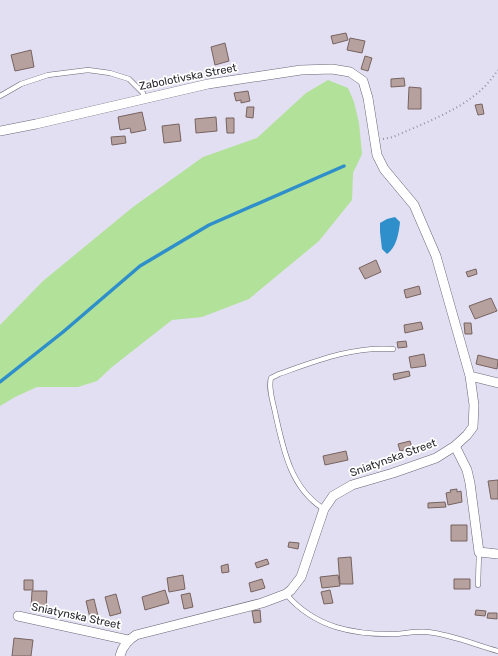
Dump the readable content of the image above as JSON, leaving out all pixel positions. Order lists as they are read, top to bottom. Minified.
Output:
{"streets":{"street":["Zabolotivska Street","Sniatynska Street"]},"crossings":[["Zabolotivska Street","Sniatynska Street"]]}
